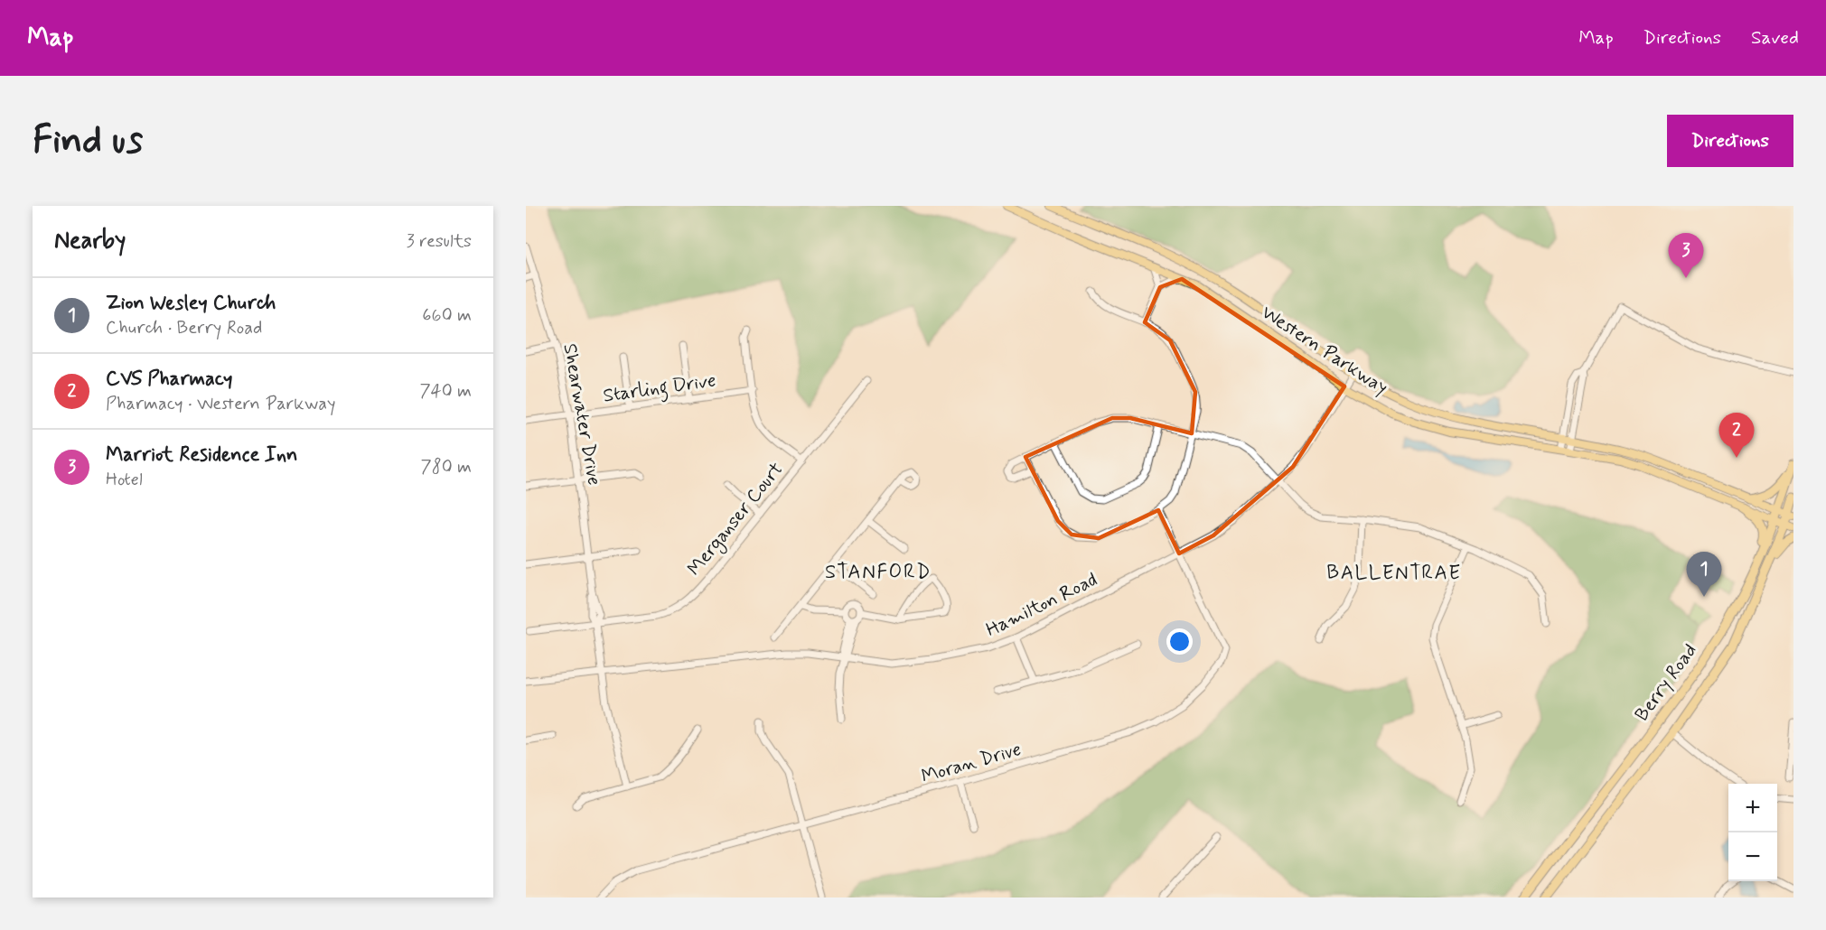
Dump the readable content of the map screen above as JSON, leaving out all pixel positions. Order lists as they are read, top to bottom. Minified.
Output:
{"streets":{"highway":["Berry Road"],"main road":["Western Parkway"],"street":["Starling Drive","Shearwater Drive","Merganser Court","Hamilton Road","Moran Drive"]},"crossings":[["Western Parkway","Hamilton Road"],["Western Parkway","Berry Road"],["Starling Drive","Shearwater Drive"],["Shearwater Drive","Merganser Court"],["Shearwater Drive","Hamilton Road"],["Hamilton Road","Moran Drive"]],"districts":["STANFORD","BALLENTRAE"],"page":{"header":"Map","nav":["Map","Directions","Saved"],"buttons":"Directions","title":"Find us","heading":["Nearby","3 results"],"pins":["3","2","1"],"list":[{"mark":"1","name":"Zion Wesley Church","note":"Church · Berry Road","value":"660 m"},{"mark":"2","name":"CVS Pharmacy","note":"Pharmacy · Western Parkway","value":"740 m"},{"mark":"3","name":"Marriot Residence Inn","note":"Hotel","value":"780 m"}],"map_buttons":["+","−"]}}
